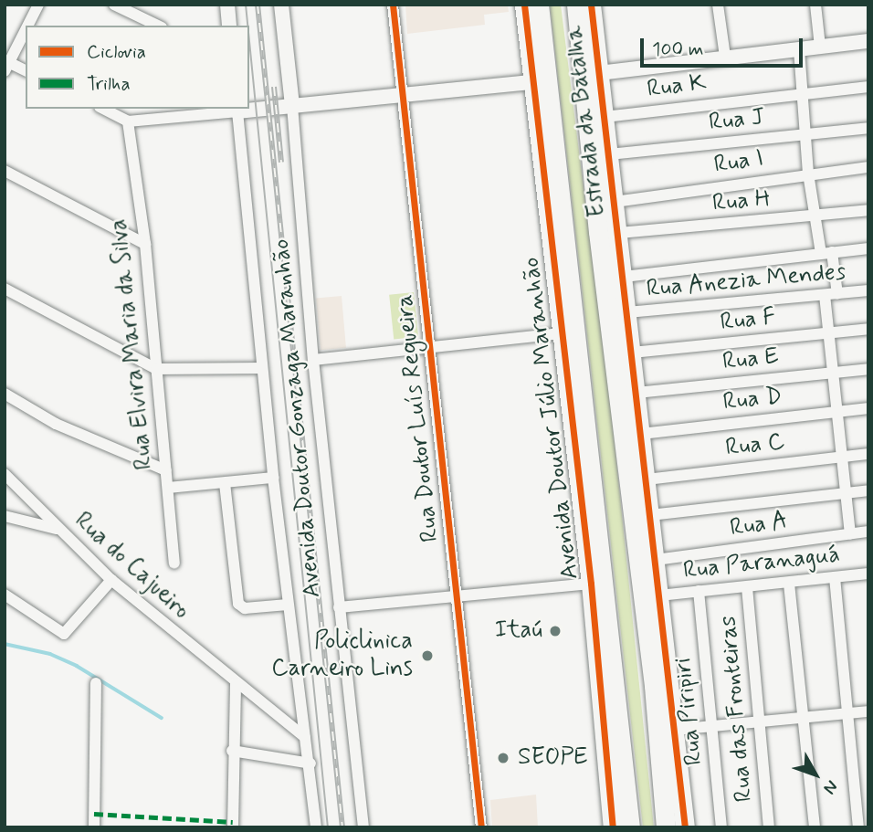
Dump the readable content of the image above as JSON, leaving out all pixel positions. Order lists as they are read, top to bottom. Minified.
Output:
{"streets":{"main road":["Estrada da Batalha","Avenida Doutor Júlio Maranhão"],"street":["Rua K","Rua J","Rua I","Rua H","Rua Anezia Mendes","Rua F","Rua Elvira Maria da Silva","Rua E","Rua D","Avenida Doutor Gonzaga Maranhão","Rua Doutor Luís Regueira","Rua C","Rua A","Rua Paranaguá","Rua do Cajueiro","Rua das Fronteiras","Rua Piripiri"]},"crossings":[["Rua K","Estrada da Batalha"],["Rua J","Estrada da Batalha"],["Estrada da Batalha","Rua I"],["Estrada da Batalha","Rua H"],["Avenida Doutor Gonzaga Maranhão","Rua do Cajueiro"],["Rua Paranaguá","Rua das Fronteiras"],["Rua Paranaguá","Rua Piripiri"]],"places":["Itaú","Policlinica Carneiro Lins","SEOPE"],"legend":["Ciclovia","Trilha"],"scale_bar":"100 m","north":"bottom right"}
